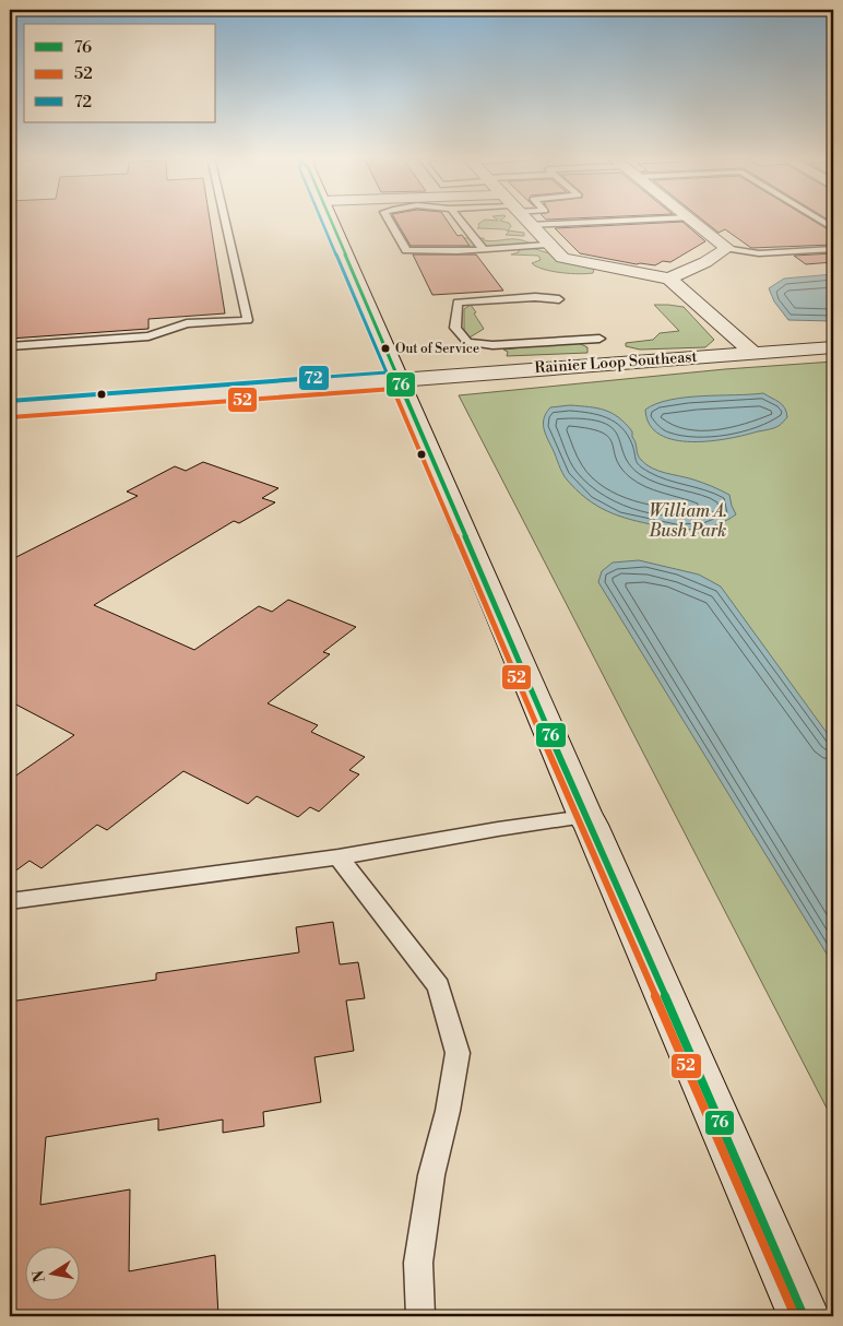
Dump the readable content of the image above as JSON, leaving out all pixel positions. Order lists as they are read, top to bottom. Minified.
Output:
{"streets":{"street":["Rainier Loop Southeast"]},"parks":["William A. Bush Park"],"places":["Out of Service"],"lines":["transit line 76","transit line 72","transit line 52"],"legend":["76","52","72"],"north":"left"}
